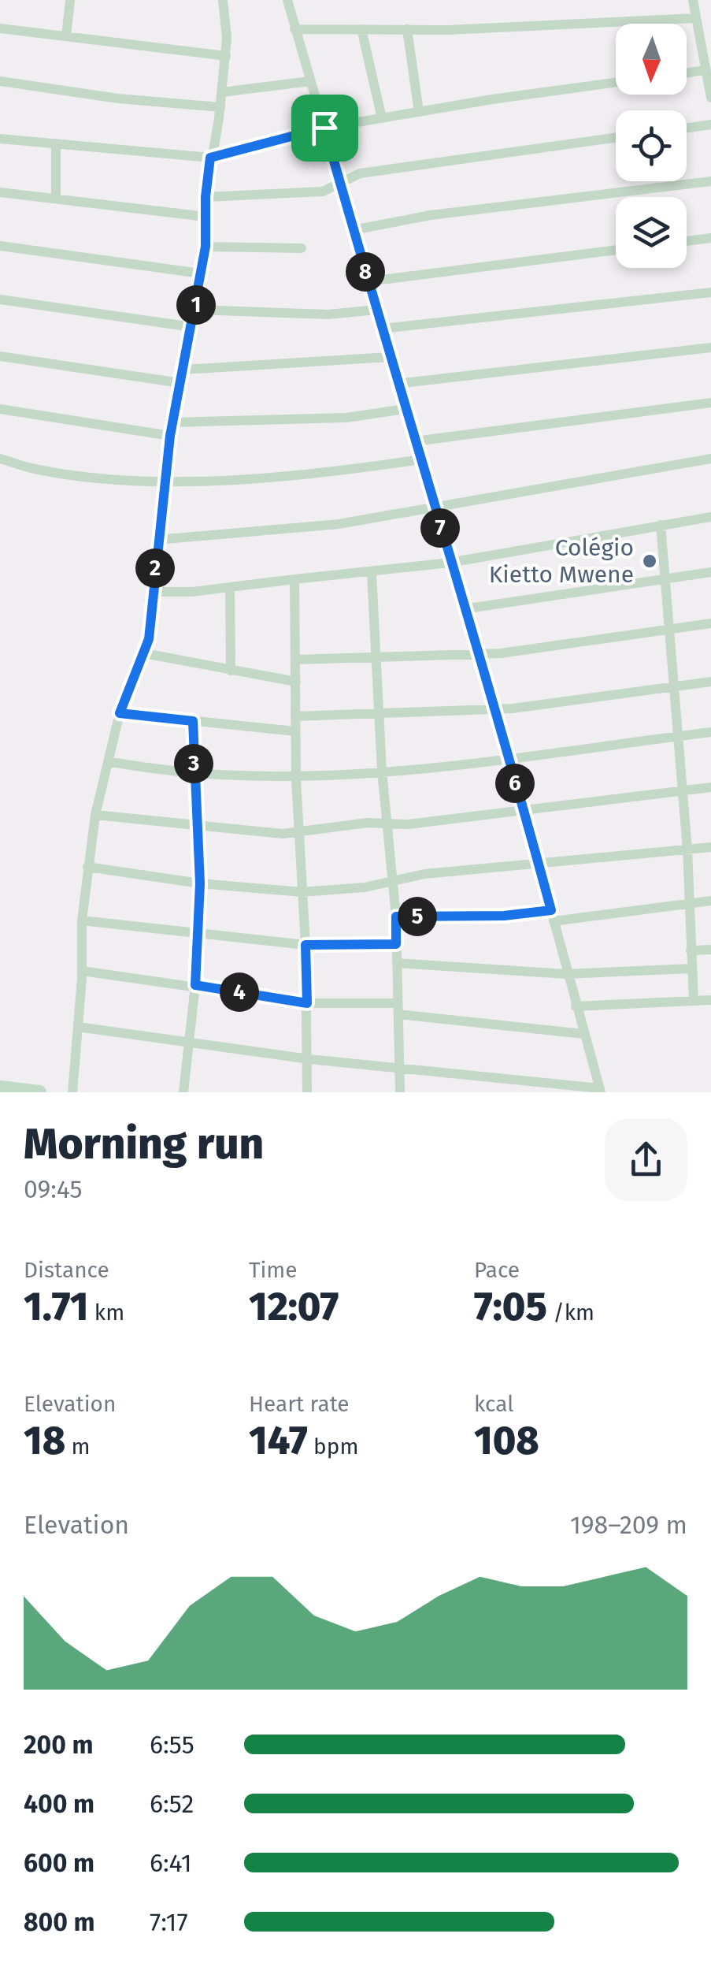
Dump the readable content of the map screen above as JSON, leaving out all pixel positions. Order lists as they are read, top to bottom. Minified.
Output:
{"places":["Colégio Kietto Mwene"],"north":"bottom","page":{"pins":["8","1","7","2","3","6","5","4"],"heading":["Morning run","09:45"],"stats":[["Distance","1.71 km"],["Time","12:07"],["Pace","7:05 /km"],["Elevation","18 m"],["Heart rate","147 bpm"],["kcal","108"]],"chart":["Elevation","198–209 m"],"list":[{"name":"200 m","note":"6:55"},{"name":"400 m","note":"6:52"},{"name":"600 m","note":"6:41"},{"name":"800 m","note":"7:17"}]}}
